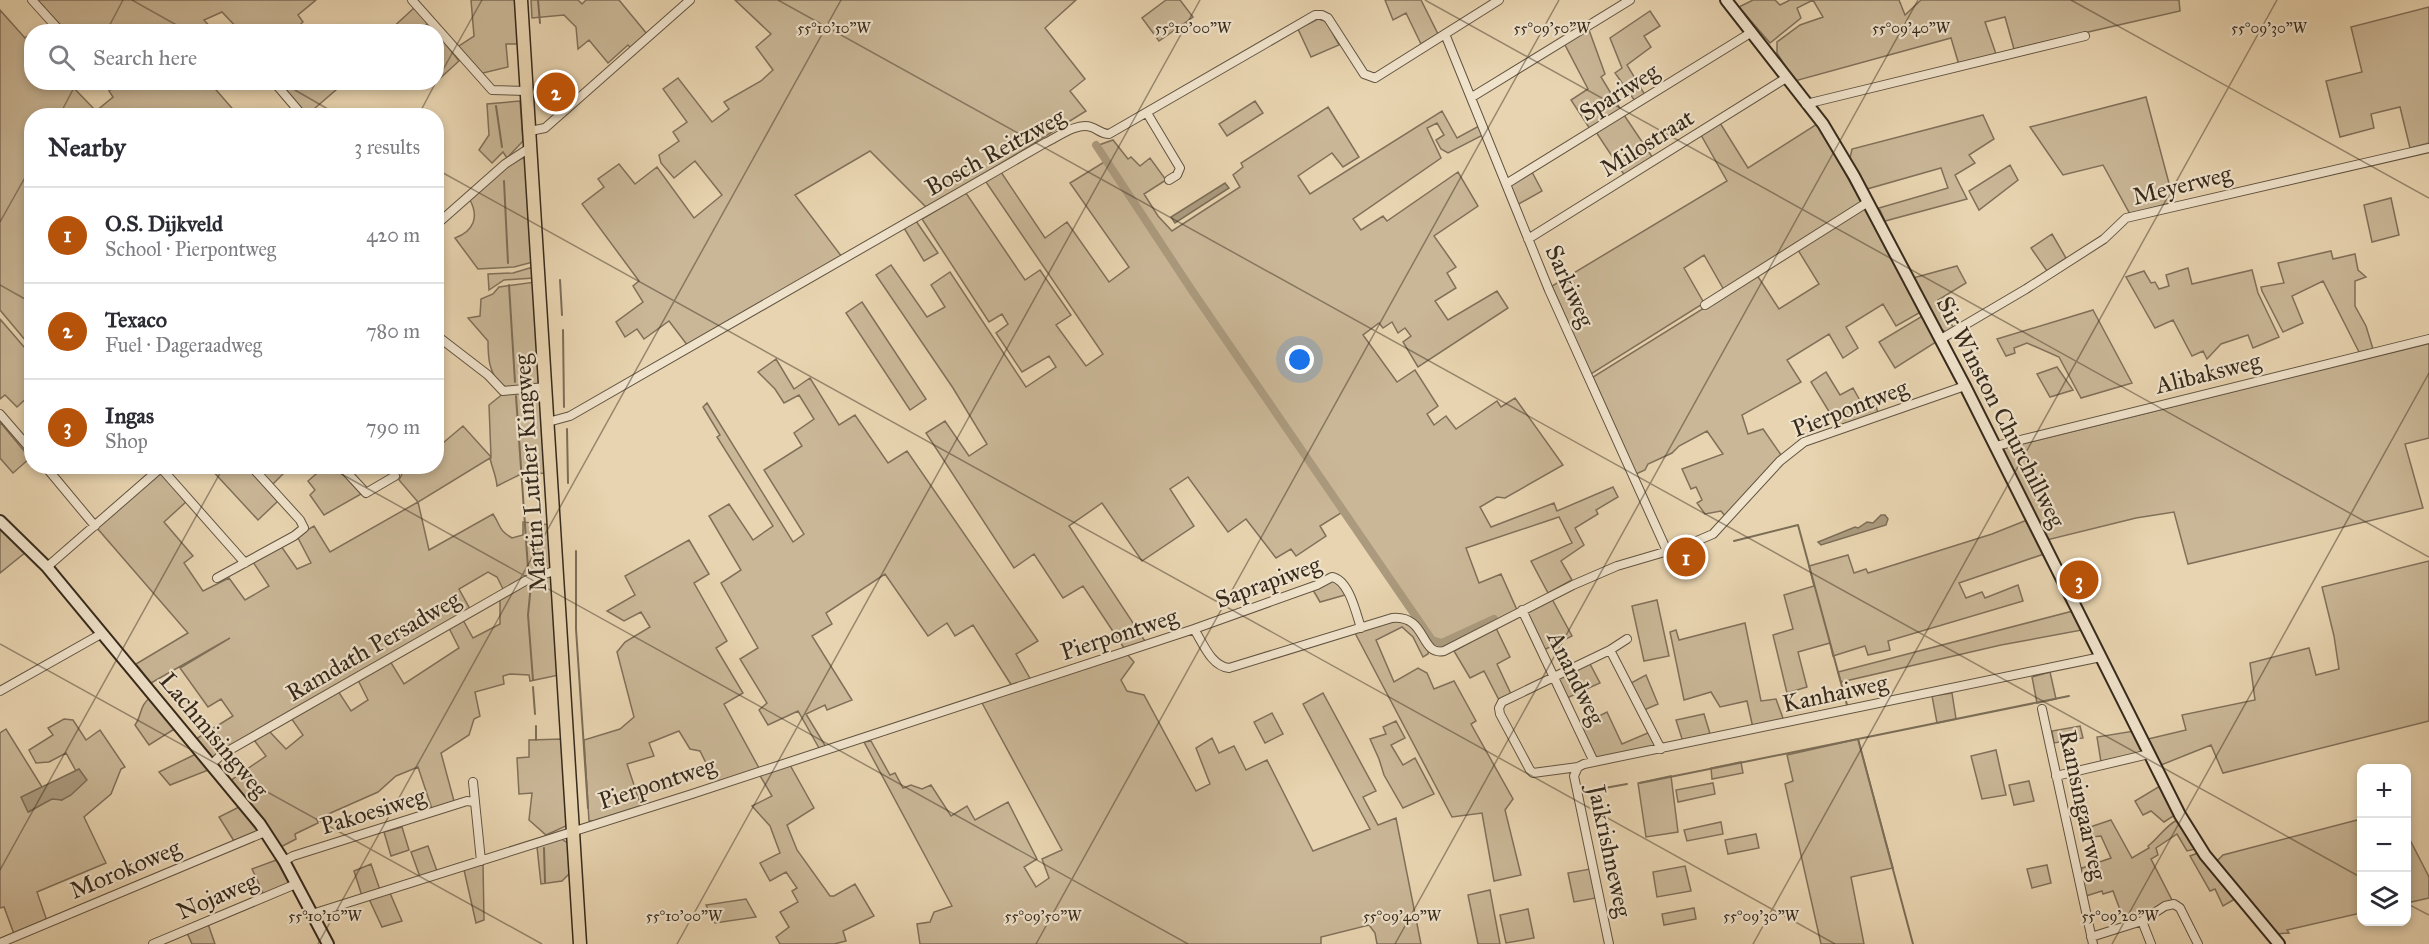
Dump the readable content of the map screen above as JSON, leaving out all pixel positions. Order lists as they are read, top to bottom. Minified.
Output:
{"streets":{"main road":["Martin Luther Kingweg"],"street":["Spariweg","Milostraat","Bosch Reitzweg","Meyerweg","Sarkiweg","Alibaksweg","Pierpontweg","Sir Winston Churchillweg","Saprapiweg","Ramdath Persadweg","Anandweg","Kanhaiweg","Lachmisingweg","Ramsingaarweg","Pakoesiweg","Jaikrishneweg","Morokoweg","Nojaweg"]},"crossings":[["Spariweg","Sarkiweg"],["Spariweg","Sir Winston Churchillweg"],["Milostraat","Sarkiweg"],["Milostraat","Sir Winston Churchillweg"],["Bosch Reitzweg","Sarkiweg"],["Bosch Reitzweg","Martin Luther Kingweg"],["Meyerweg","Sir Winston Churchillweg"],["Sarkiweg","Pierpontweg"],["Alibaksweg","Sir Winston Churchillweg"],["Pierpontweg","Sir Winston Churchillweg"],["Pierpontweg","Martin Luther Kingweg"],["Pierpontweg","Saprapiweg"],["Pierpontweg","Anandweg"],["Pierpontweg","Lachmisingweg"],["Sir Winston Churchillweg","Kanhaiweg"],["Martin Luther Kingweg","Ramdath Persadweg"],["Ramdath Persadweg","Lachmisingweg"],["Anandweg","Kanhaiweg"],["Kanhaiweg","Jaikrishneweg"],["Lachmisingweg","Pakoesiweg"],["Lachmisingweg","Morokoweg"],["Lachmisingweg","Nojaweg"]],"page":{"search":"Search here","pins":["2","1","3"],"heading":["Nearby","3 results"],"list":[{"mark":"1","name":"O.S. Dijkveld","note":"School · Pierpontweg","value":"420 m"},{"mark":"2","name":"Texaco","note":"Fuel · Dageraadweg","value":"780 m"},{"mark":"3","name":"Ingas","note":"Shop","value":"790 m"}],"map_buttons":["+","−"]},"coordinates":["55°10'10\"W","55°10'00\"W","55°09'50\"W","55°09'40\"W","55°09'30\"W","55°09'20\"W"]}
